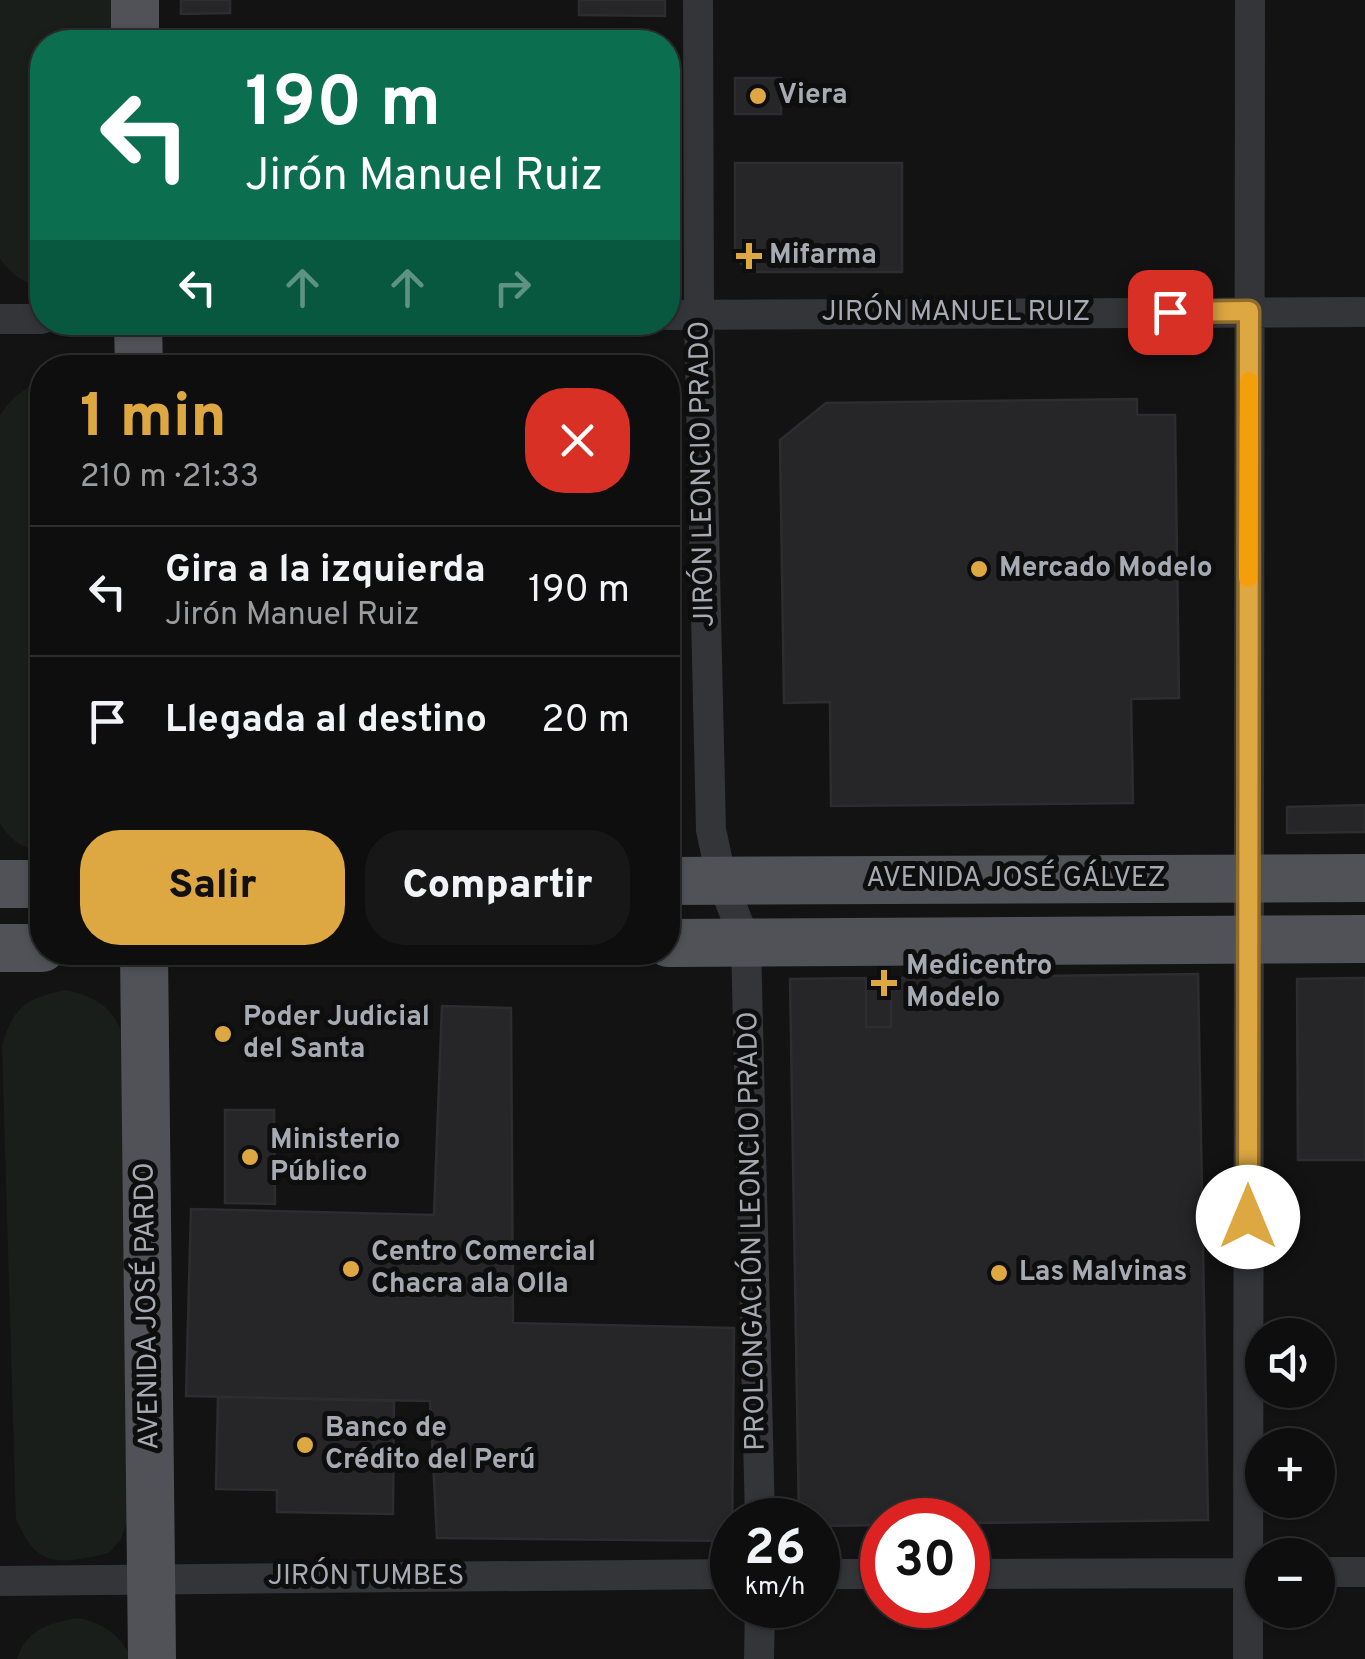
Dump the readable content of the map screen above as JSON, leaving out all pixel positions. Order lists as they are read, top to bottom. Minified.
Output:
{"streets":{"main road":["AVENIDA JOSÉ GÁLVEZ","AVENIDA JOSÉ PARDO"],"street":["JIRÓN MANUEL RUIZ","JIRÓN LEONCIO PRADO","PROLONGACIÓN LEONCIO PRADO","JIRÓN TUMBES"]},"crossings":[["JIRÓN MANUEL RUIZ","JIRÓN LEONCIO PRADO"],["JIRÓN LEONCIO PRADO","AVENIDA JOSÉ GÁLVEZ"],["JIRÓN LEONCIO PRADO","PROLONGACIÓN LEONCIO PRADO"],["AVENIDA JOSÉ PARDO","JIRÓN TUMBES"]],"places":{"other":["Viera","Mercado Modelo","Poder Judicial del Santa","Ministerio Público","Centro Comercial Chacra ala Olla","Las Malvinas","Banco de Crédito del Perú"],"health":["Mifarma","Medicentro Modelo"]},"page":{"turn":["190 m","Jirón Manuel Ruiz"],"heading":["1 min","210 m · 21:33"],"list":[{"name":"Gira a la izquierda","note":"Jirón Manuel Ruiz","value":"190 m"},{"name":"Llegada al destino","value":"20 m"}],"buttons":["Salir","Compartir"],"map_buttons":["+","−"],"speed":"26 km/h","limit":"30"}}
